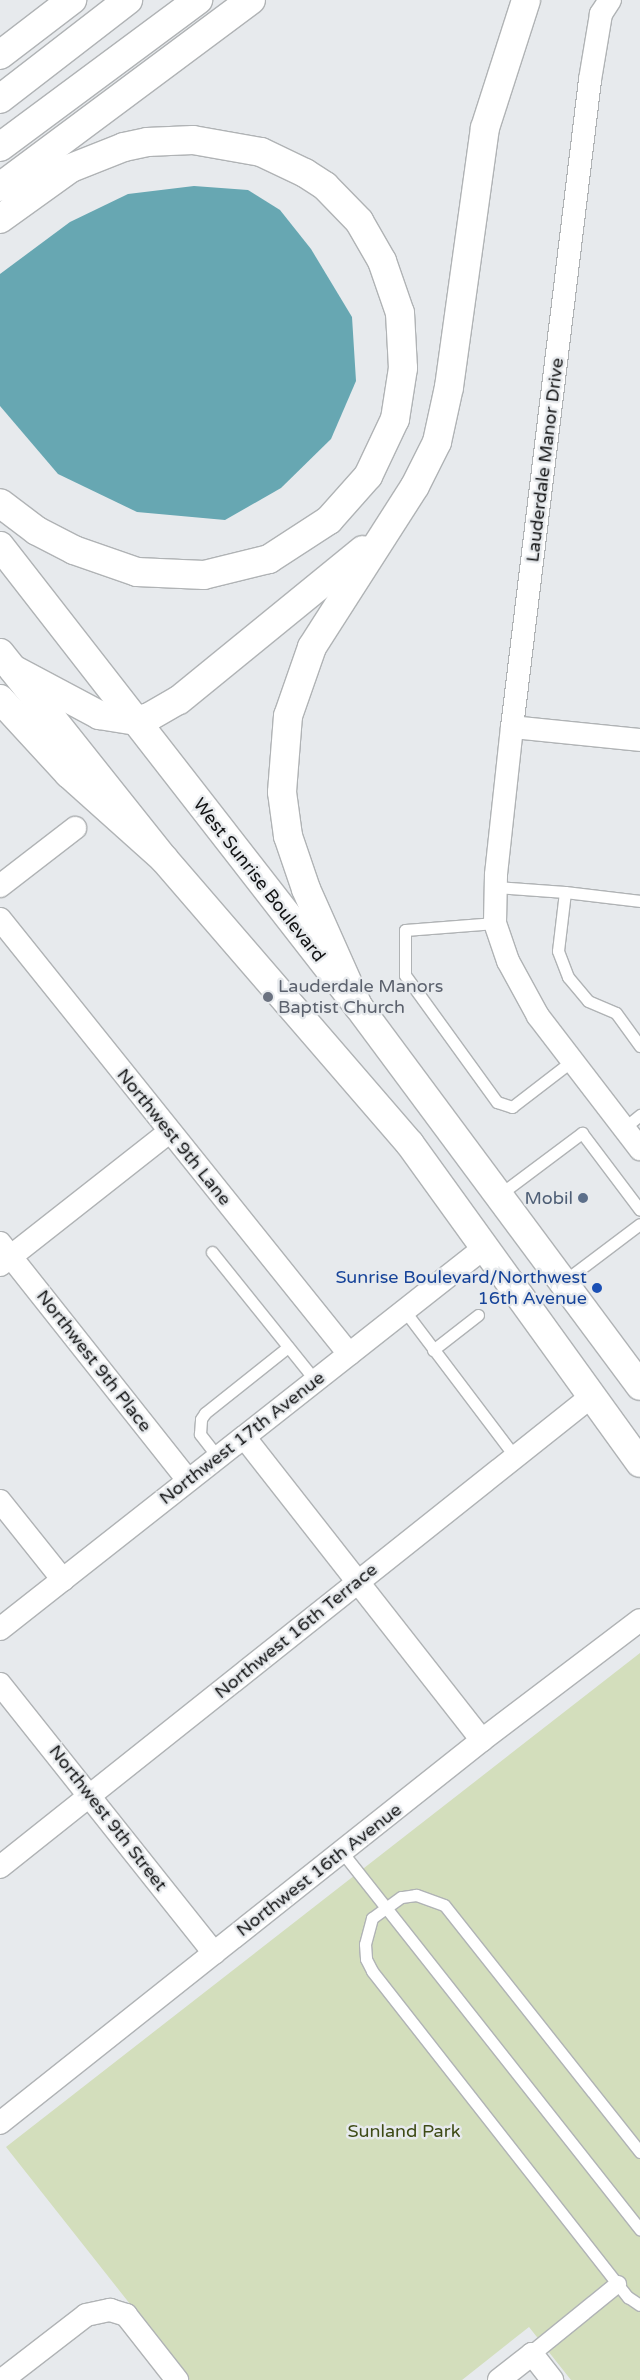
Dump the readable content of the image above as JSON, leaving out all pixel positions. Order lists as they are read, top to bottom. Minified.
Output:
{"streets":{"main road":["West Sunrise Boulevard"],"street":["Lauderdale Manor Drive","Northwest 9th Lane","Northwest 9th Place","Northwest 17th Avenue","Northwest 16th Terrace","Northwest 9th Street","Northwest 16th Avenue"]},"crossings":[["Northwest 9th Lane","Northwest 17th Avenue"],["Northwest 9th Place","Northwest 17th Avenue"],["Northwest 16th Terrace","Northwest 9th Street"],["Northwest 9th Street","Northwest 16th Avenue"]],"parks":["Sunland Park"],"places":["Lauderdale Manors Baptist Church","Mobil","Sunrise Boulevard/Northwest 16th Avenue"]}
